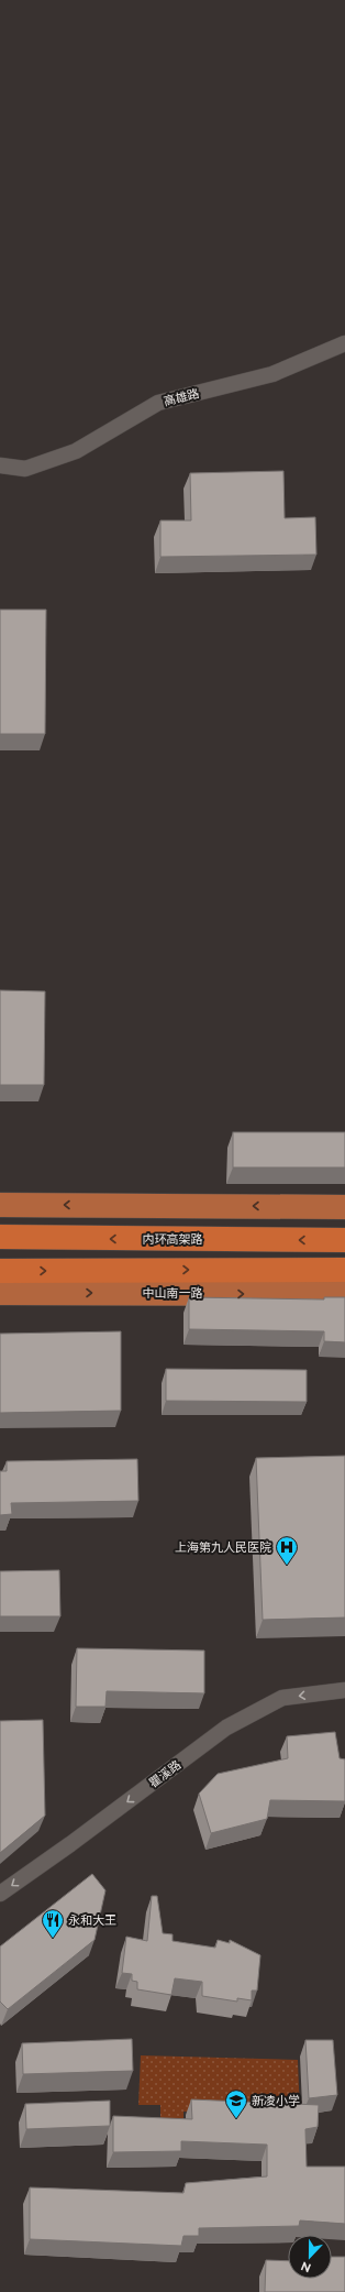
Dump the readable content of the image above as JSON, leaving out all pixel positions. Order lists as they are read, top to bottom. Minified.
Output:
{"streets":{"highway":["内环高架路"],"main road":["中山南一路"],"street":["高雄路","瞿溪路"]},"one_way":["瞿溪路"],"places":{"hospital":["上海第九人民医院"],"restaurant":["永和大王"],"school or university":["新凌小学"]},"north":"bottom"}
